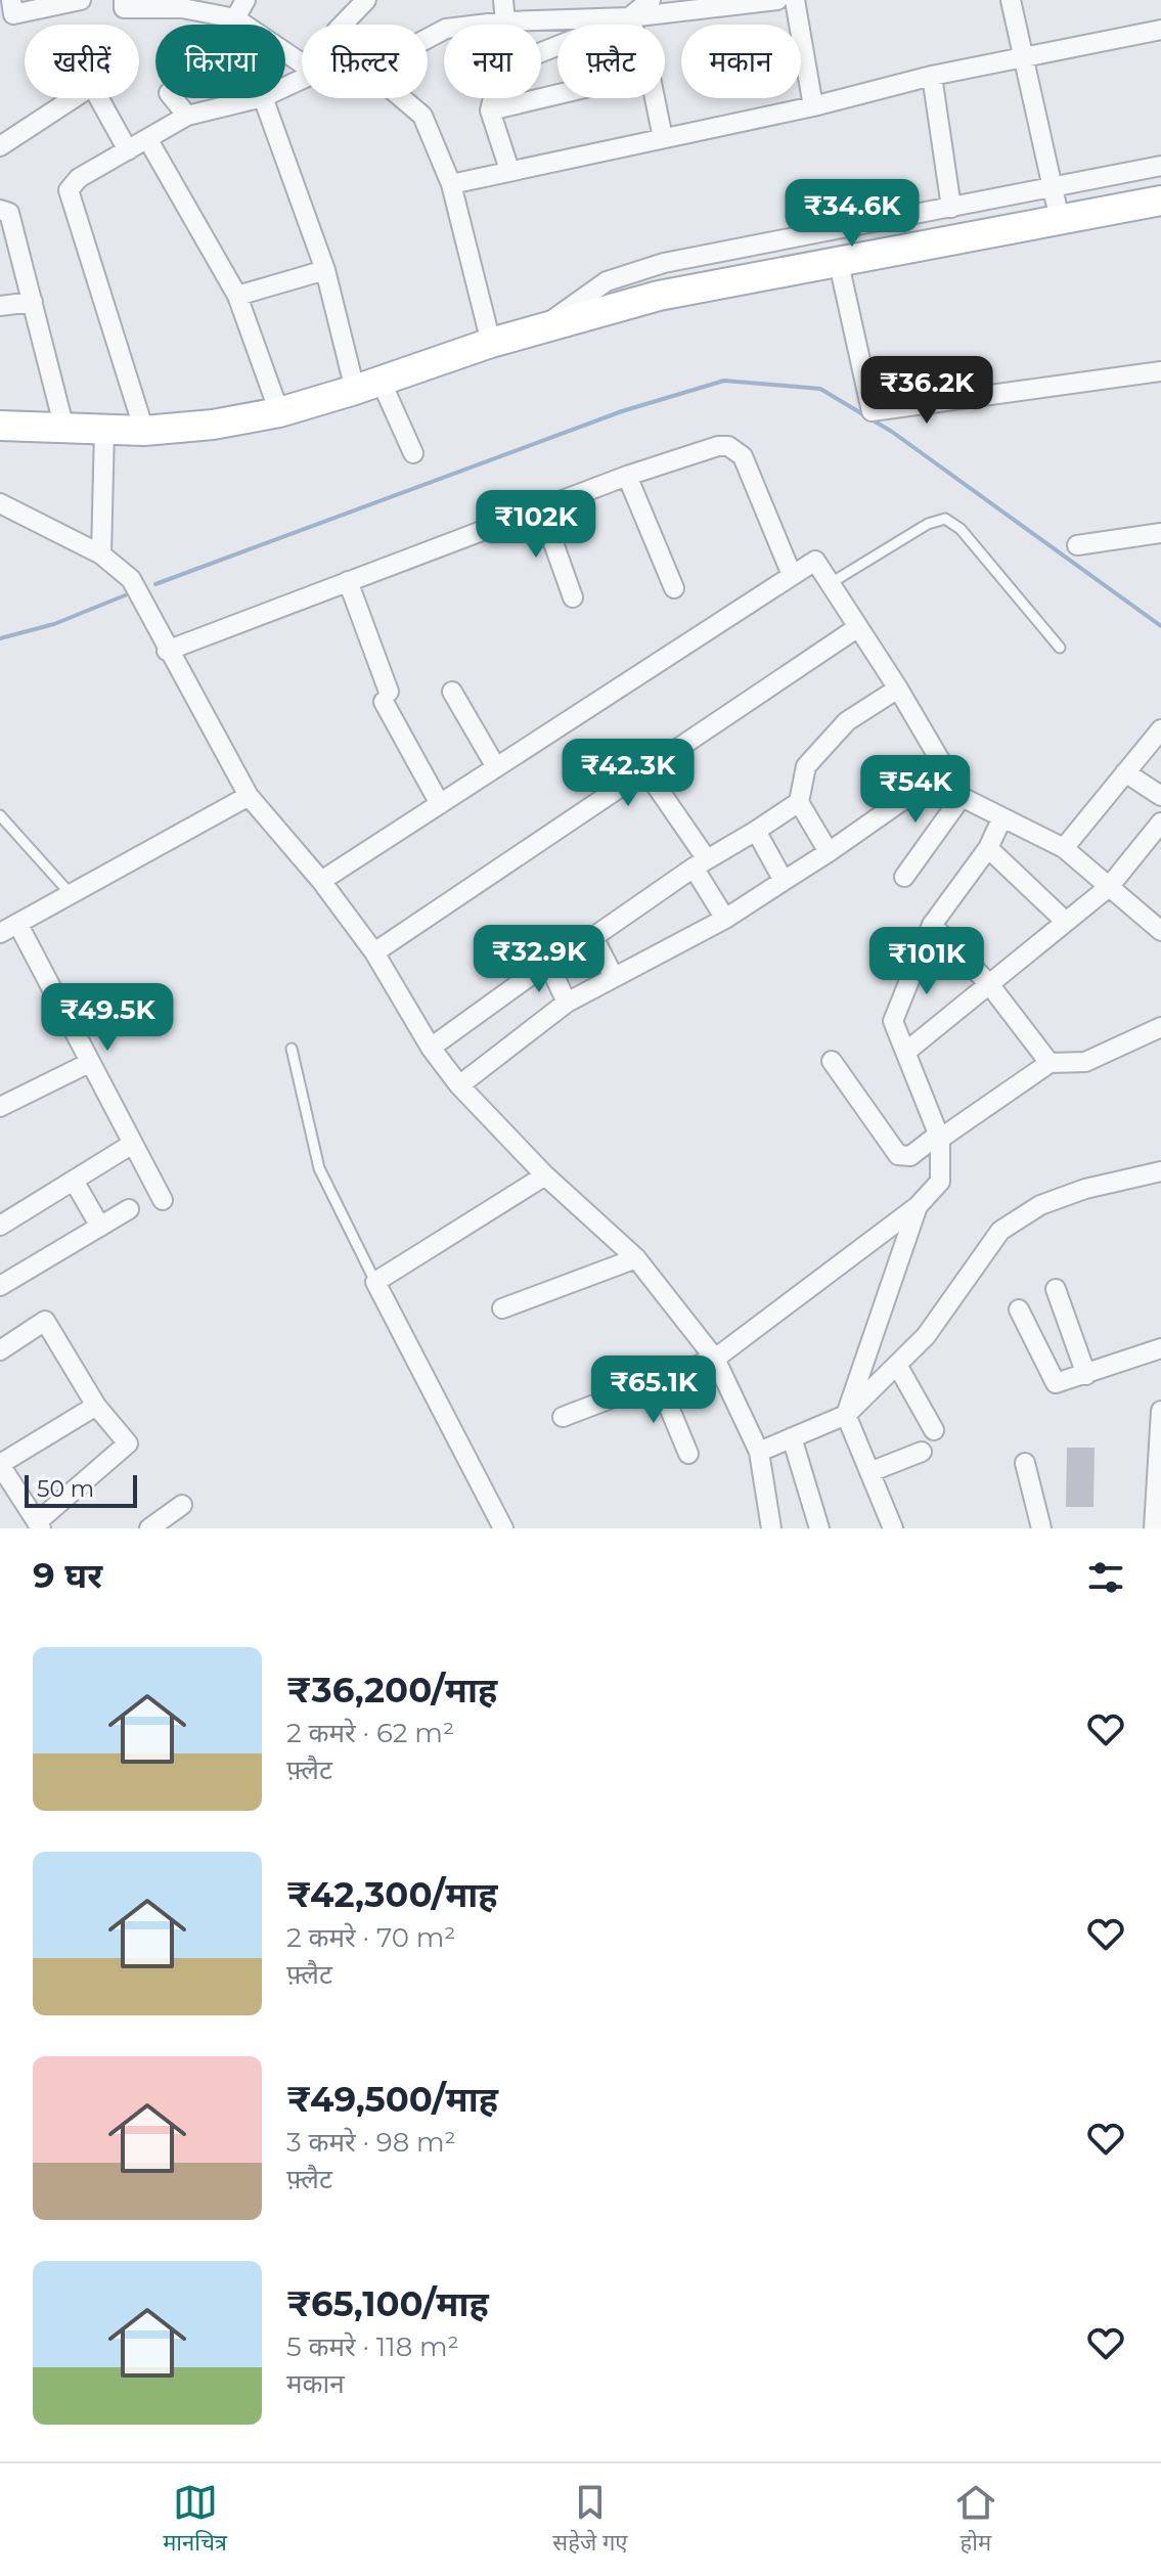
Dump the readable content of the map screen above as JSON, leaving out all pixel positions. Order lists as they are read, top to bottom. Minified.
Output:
{"scale_bar":"50 m","page":{"chip":["खरीदें","किराया","फ़िल्टर","नया","फ़्लैट","मकान"],"price":["₹34.6K","₹36.2K","₹102K","₹42.3K","₹54K","₹32.9K","₹101K","₹49.5K","₹65.1K"],"scale":"50 m","heading":"9 घर","list":[{"name":"₹36,200/माह","note":"2 कमरे · 62 m² · फ़्लैट"},{"name":"₹42,300/माह","note":"2 कमरे · 70 m² · फ़्लैट"},{"name":"₹49,500/माह","note":"3 कमरे · 98 m² · फ़्लैट"},{"name":"₹65,100/माह","note":"5 कमरे · 118 m² · मकान"}],"tabs":["मानचित्र","सहेजे गए","होम"]}}
